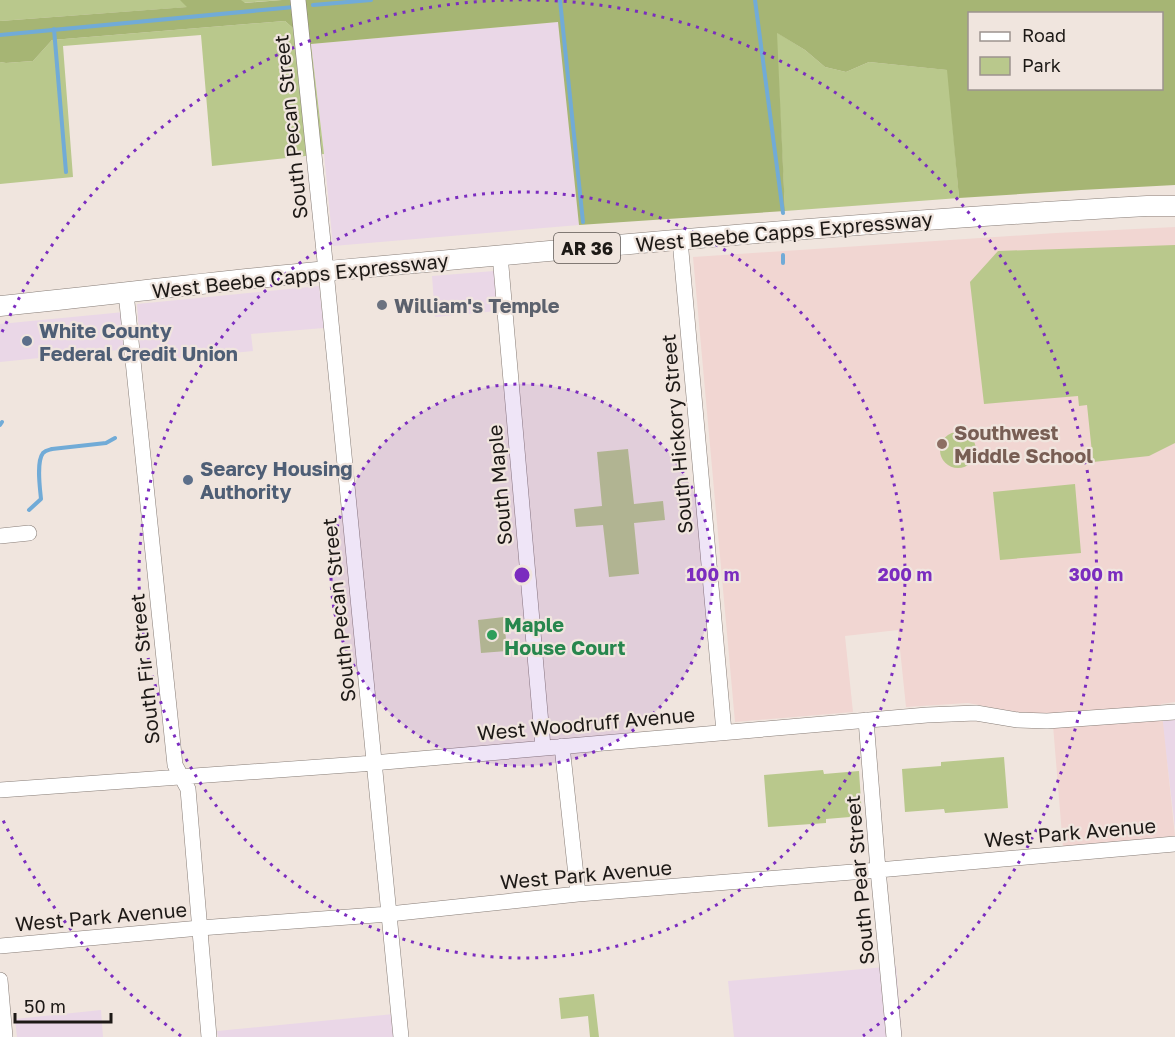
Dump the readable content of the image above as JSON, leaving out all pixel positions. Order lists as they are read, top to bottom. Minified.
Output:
{"streets":{"main road":["West Beebe Capps Expressway","AR 36"],"street":["South Pecan Street","South Hickory Street","South Maple","South Fir Street","West Woodruff Avenue","West Park Avenue","South Pear Street"]},"crossings":[["South Pecan Street","West Beebe Capps Expressway"],["South Pecan Street","West Woodruff Avenue"],["South Pecan Street","West Park Avenue"],["West Beebe Capps Expressway","South Hickory Street"],["West Beebe Capps Expressway","South Maple"],["West Beebe Capps Expressway","South Fir Street"],["South Hickory Street","West Woodruff Avenue"],["South Maple","West Woodruff Avenue"],["South Fir Street","West Woodruff Avenue"],["South Fir Street","West Park Avenue"],["West Woodruff Avenue","South Pear Street"],["West Park Avenue","South Pear Street"]],"places":["William's Temple","White County Federal Credit Union","Southwest Middle School","Searcy Housing Authority","Maple House Court"],"legend":["Road","Park"],"scale_bar":"50 m","rings":["100 m","200 m","300 m"]}
